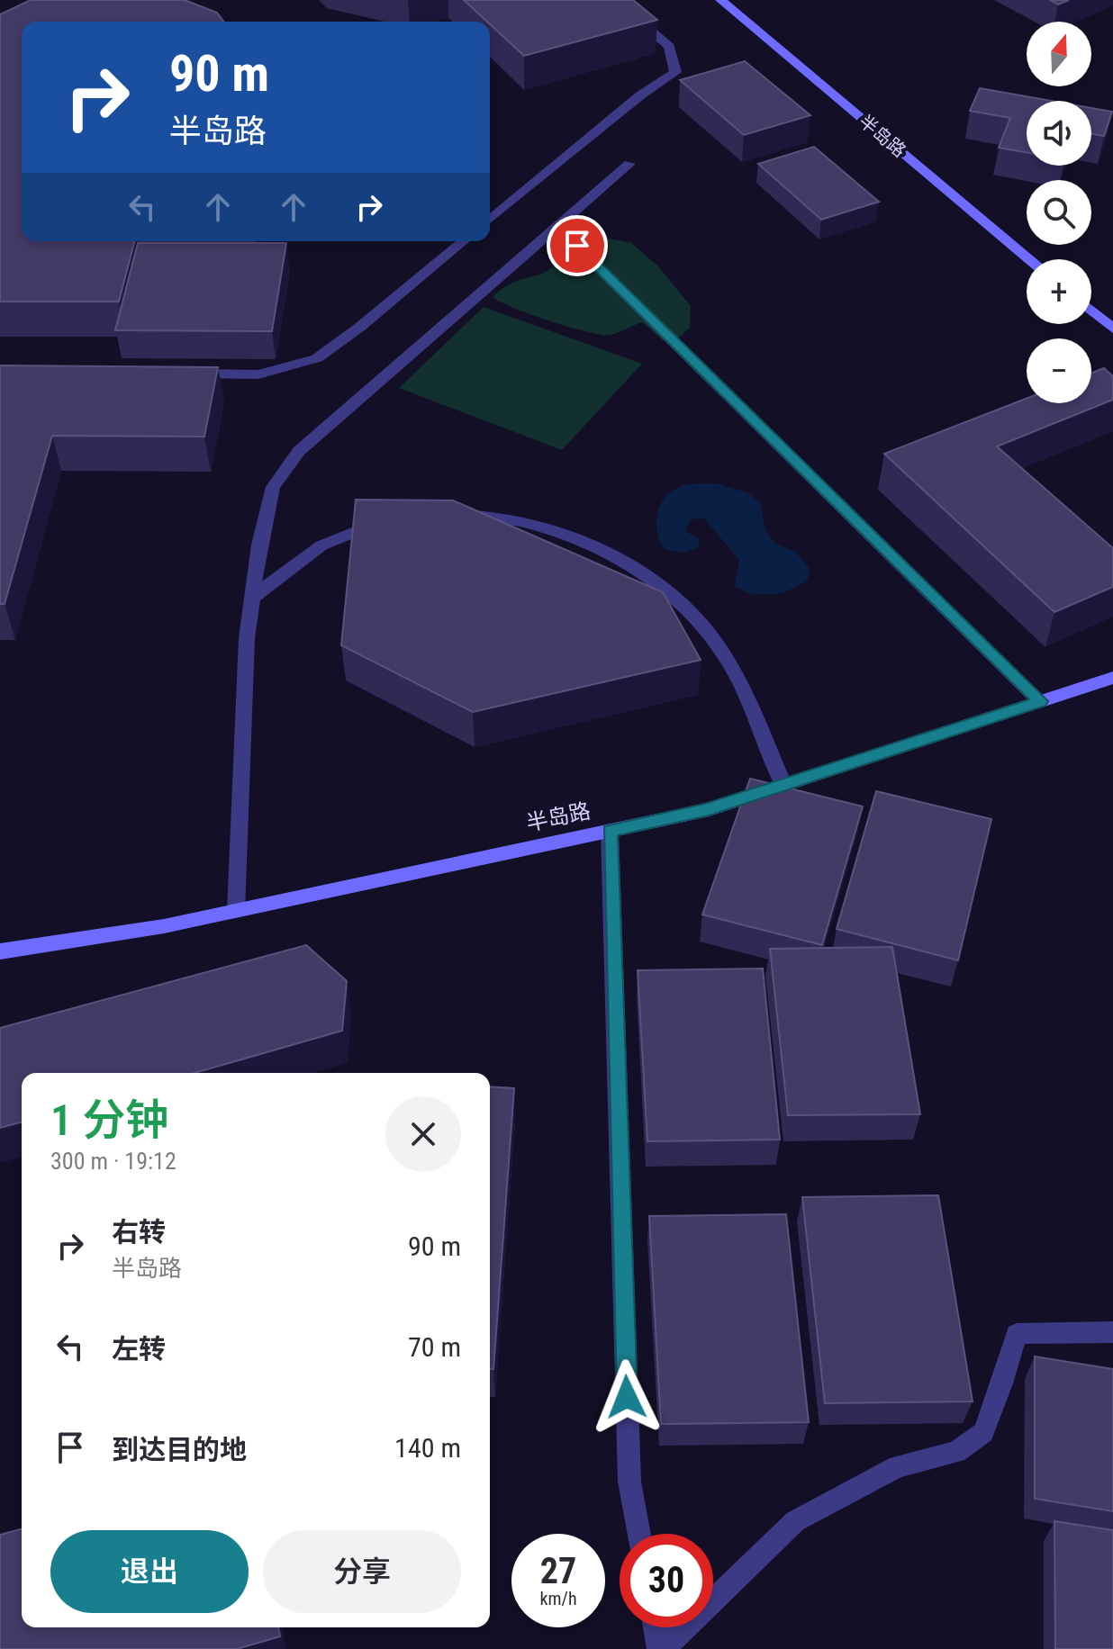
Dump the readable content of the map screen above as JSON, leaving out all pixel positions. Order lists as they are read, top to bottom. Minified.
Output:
{"streets":{"street":["半岛路"]},"north":"top","page":{"map_buttons":["+","−"],"turn":["90 m","半岛路"],"heading":["1 分钟","300 m · 19:12"],"list":[{"name":"右转","note":"半岛路","value":"90 m"},{"name":"左转","value":"70 m"},{"name":"到达目的地","value":"140 m"}],"buttons":["退出","分享"],"speed":"27 km/h","limit":"30"}}
